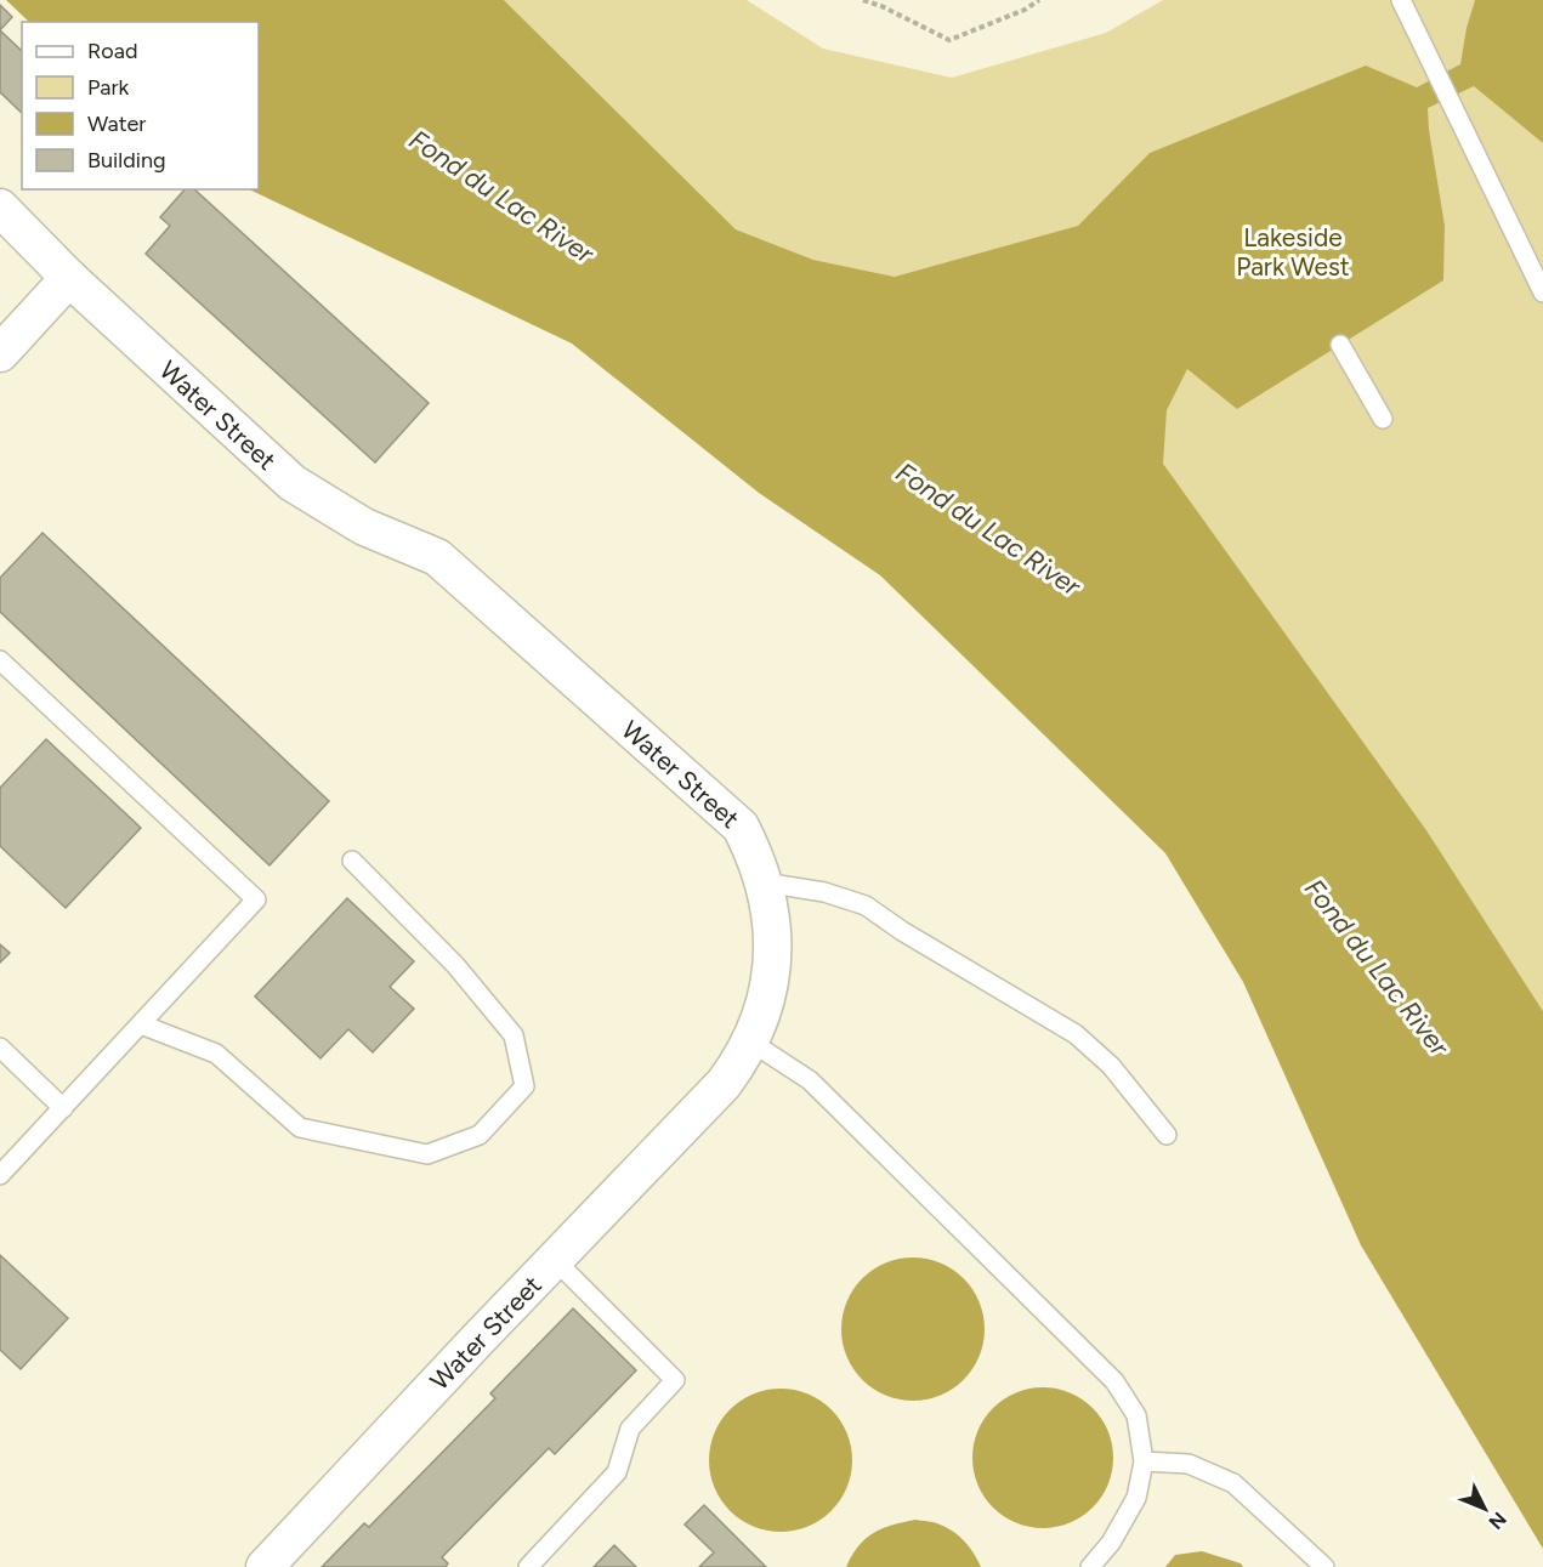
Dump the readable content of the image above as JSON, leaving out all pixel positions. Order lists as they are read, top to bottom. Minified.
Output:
{"streets":{"street":["Water Street"]},"water":["Fond du Lac River"],"parks":["Lakeside Park West"],"legend":["Road","Park","Water","Building"],"north":"bottom right"}
